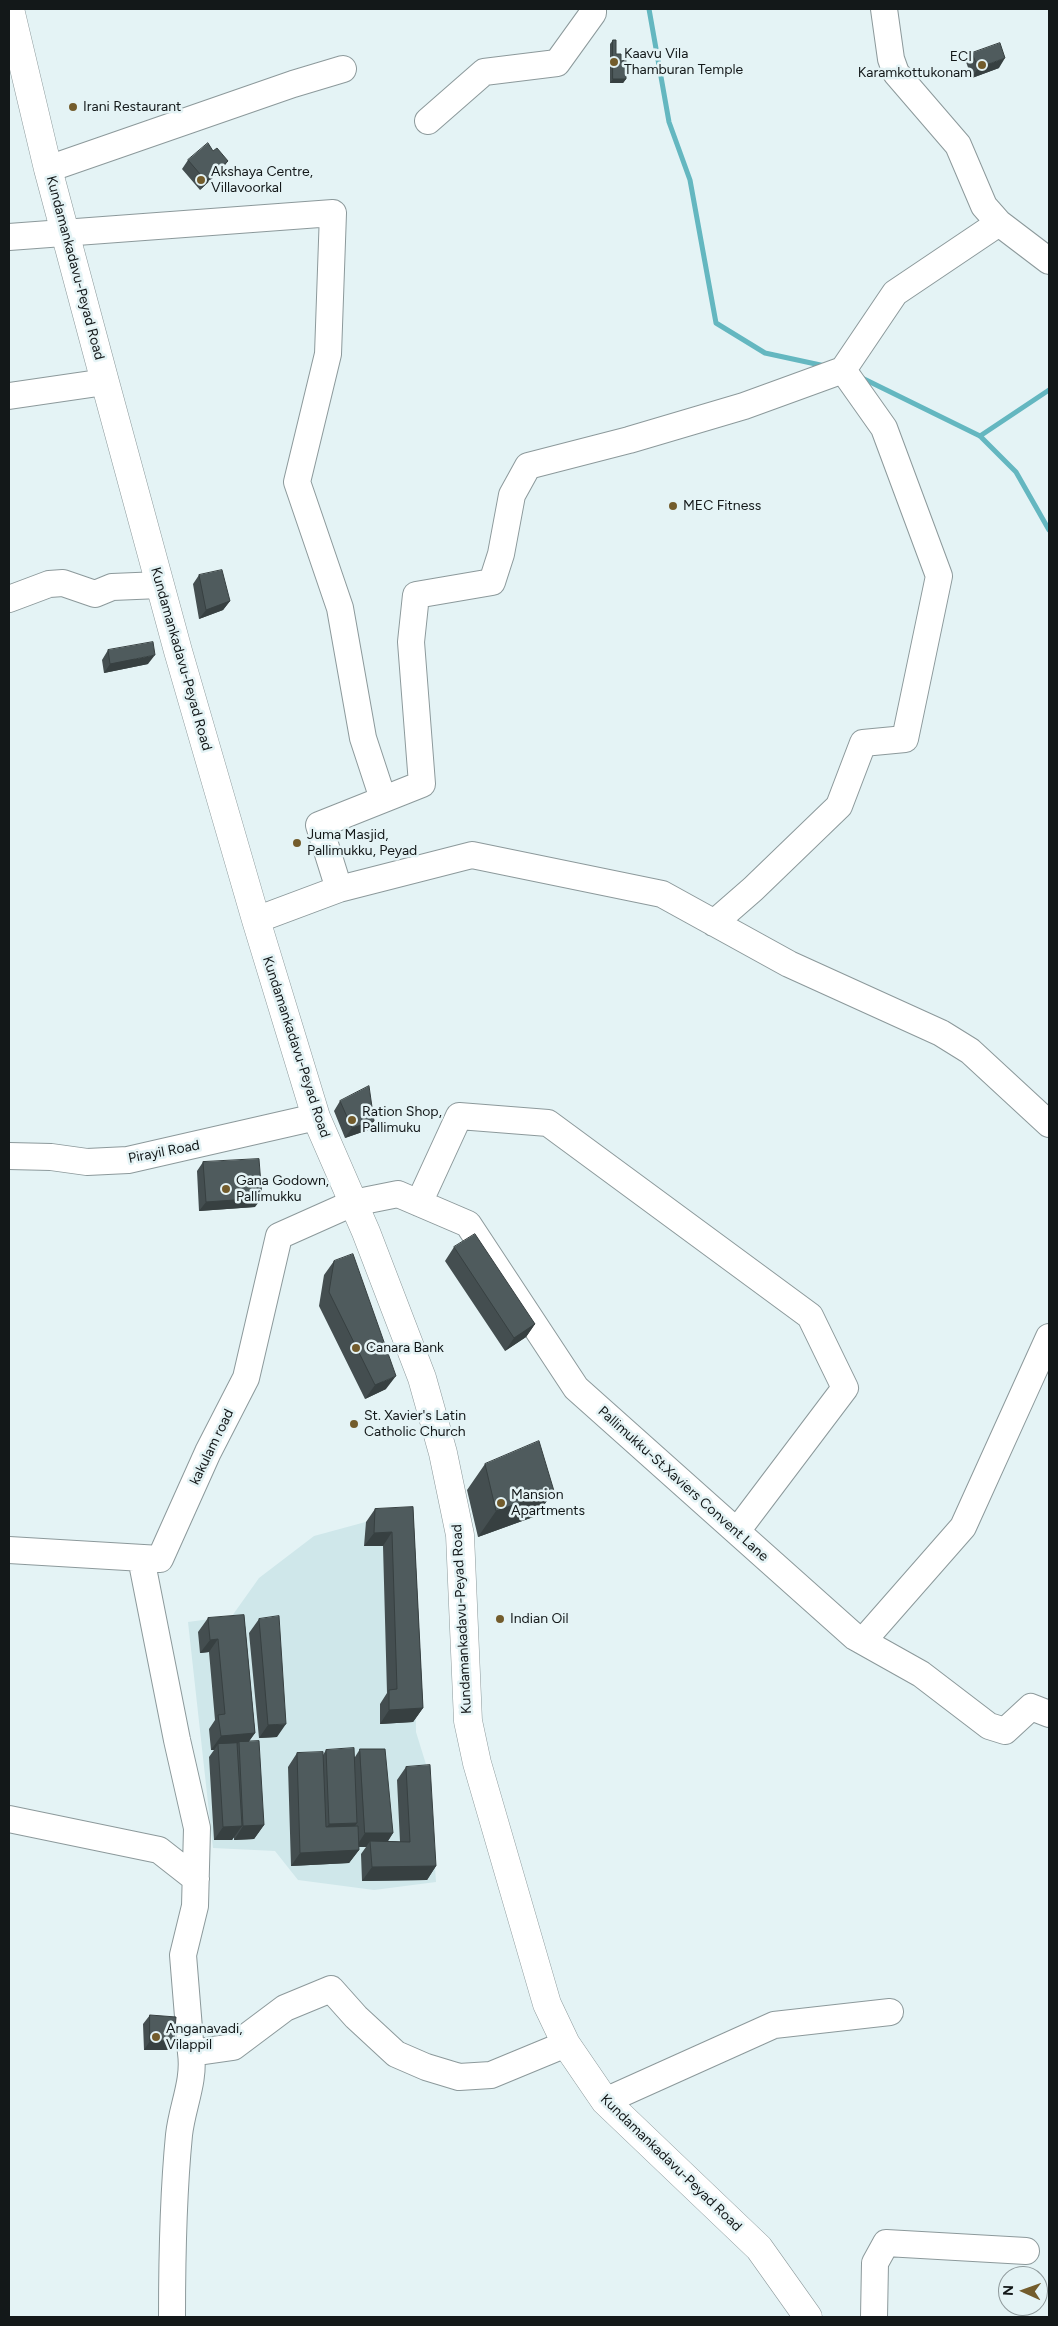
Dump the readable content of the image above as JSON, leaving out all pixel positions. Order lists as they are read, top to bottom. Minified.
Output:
{"streets":{"main road":["Kundamankadavu-Peyad Road"],"street":["Pirayil Road","kakulam road","Pallimukku-St.Xaviers Convent Lane"]},"crossings":[["Kundamankadavu-Peyad Road","Pirayil Road"],["Kundamankadavu-Peyad Road","kakulam road"],["Kundamankadavu-Peyad Road","Pallimukku-St.Xaviers Convent Lane"],["kakulam road","Pallimukku-St.Xaviers Convent Lane"]],"places":["Kaavu Vila Thamburan Temple","ECI Karamkottukonam","Irani Restaurant","Akshaya Centre, Villavoorkal","MEC Fitness","Juma Masjid, Pallimukku, Peyad","Ration Shop, Pallimuku","Gana Godown, Pallimukku","Canara Bank","St. Xavier's Latin Catholic Church","Mansion Apartments","Indian Oil","Anganavadi, Vilappil"],"north":"left"}
